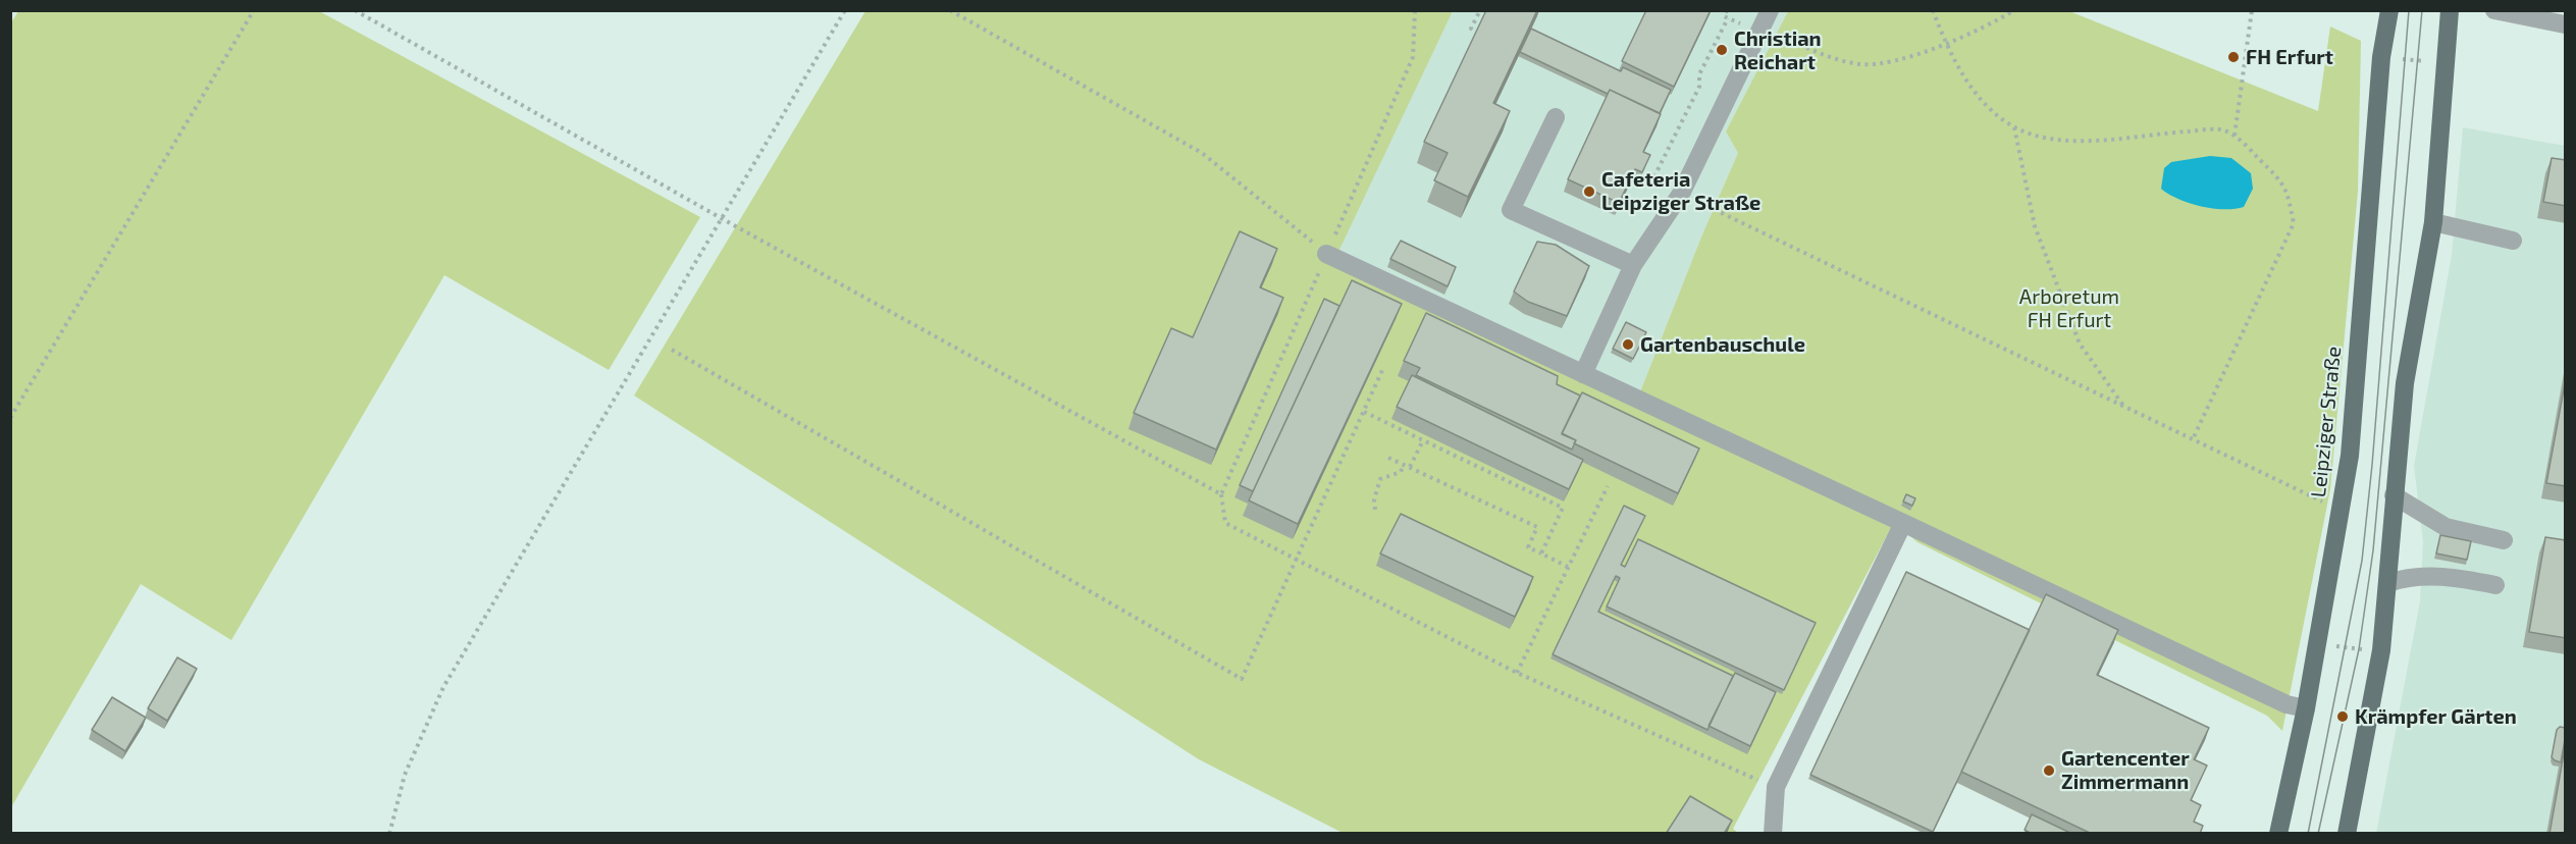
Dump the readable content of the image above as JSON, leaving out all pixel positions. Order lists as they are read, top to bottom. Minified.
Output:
{"streets":{"main road":["Leipziger Straße"]},"parks":["Arboretum FH Erfurt"],"places":["Christian Reichart","FH Erfurt","Cafeteria Leipziger Straße","Gartenbauschule","Krämpfer Gärten","Gartencenter Zimmermann"]}
